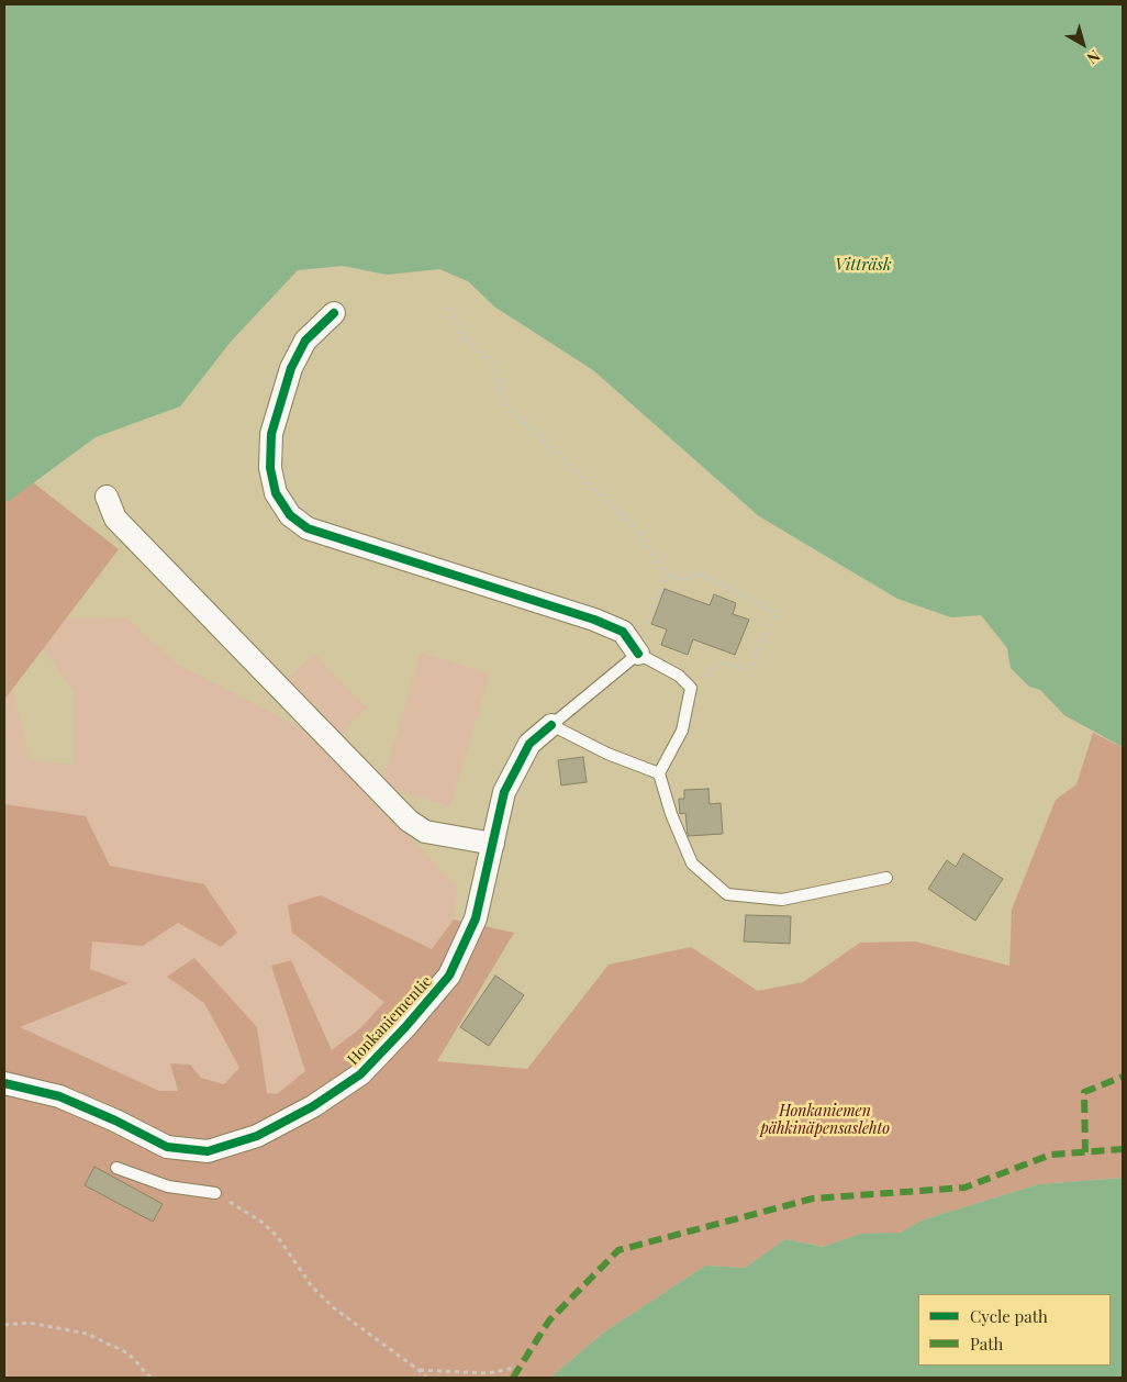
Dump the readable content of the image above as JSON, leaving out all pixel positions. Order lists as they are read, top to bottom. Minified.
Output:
{"streets":{"street":["Honkaniementie"]},"water":["Vitträsk"],"parks":["Honkaniemen pähkinäpensaslehto"],"legend":["Cycle path","Path"],"north":"bottom right"}
